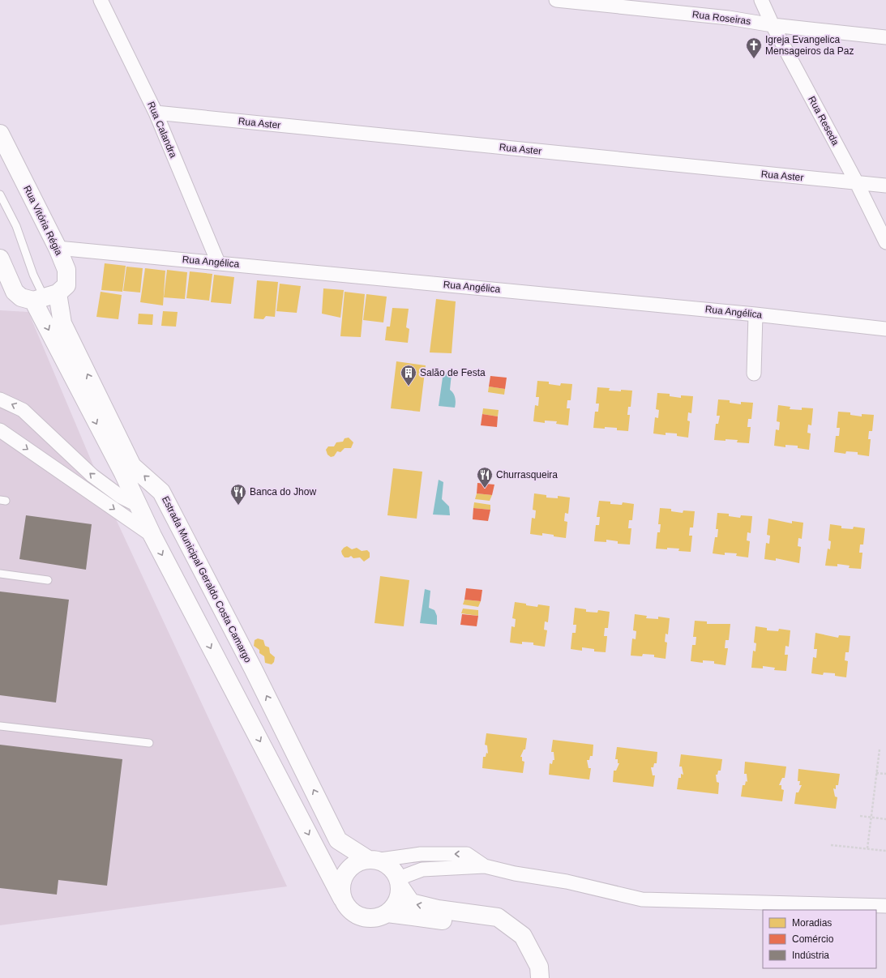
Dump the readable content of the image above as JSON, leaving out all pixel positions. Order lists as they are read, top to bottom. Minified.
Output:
{"streets":{"street":["Rua Roseiras","Rua Reseda","Rua Aster","Rua Calandra","Rua Vitória Régia","Rua Angélica","Estrada Municipal Geraldo Costa Camargo"]},"crossings":[["Rua Roseiras","Rua Reseda"],["Rua Reseda","Rua Aster"],["Rua Aster","Rua Calandra"],["Rua Calandra","Rua Angélica"],["Rua Vitória Régia","Rua Angélica"],["Rua Vitória Régia","Estrada Municipal Geraldo Costa Camargo"]],"places":{"church":["Igreja Evangelica Mensageiros da Paz"],"building":["Salão de Festa"],"restaurant":["Churrasqueira","Banca do Jhow"]},"legend":["Moradias","Comércio","Indústria"]}
